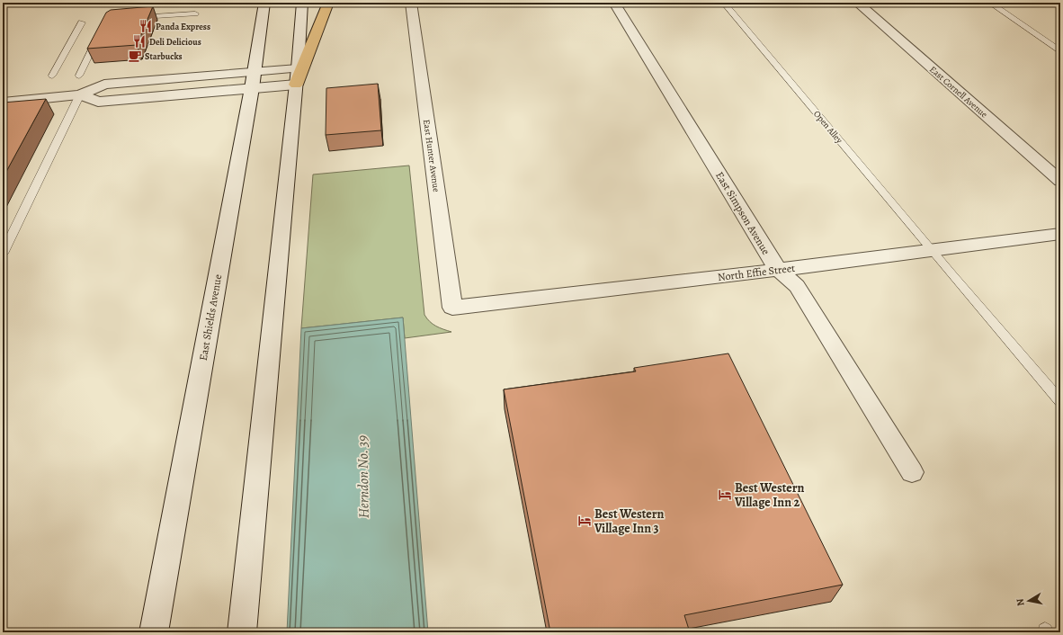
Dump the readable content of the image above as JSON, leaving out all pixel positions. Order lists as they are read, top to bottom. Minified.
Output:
{"streets":{"street":["East Cornell Avenue","East Hunter Avenue","East Simpson Avenue","North Effie Street","East Shields Avenue"],"lane":["Open Alley"]},"crossings":[["Open Alley","North Effie Street"],["East Hunter Avenue","North Effie Street"],["East Simpson Avenue","North Effie Street"]],"water":["Herndon No. 39"],"places":{"restaurant":["Panda Express","Deli Delicious"],"cafe":["Starbucks"],"hotel":["Best Western Village Inn 2","Best Western Village Inn 3"]},"north":"left"}
